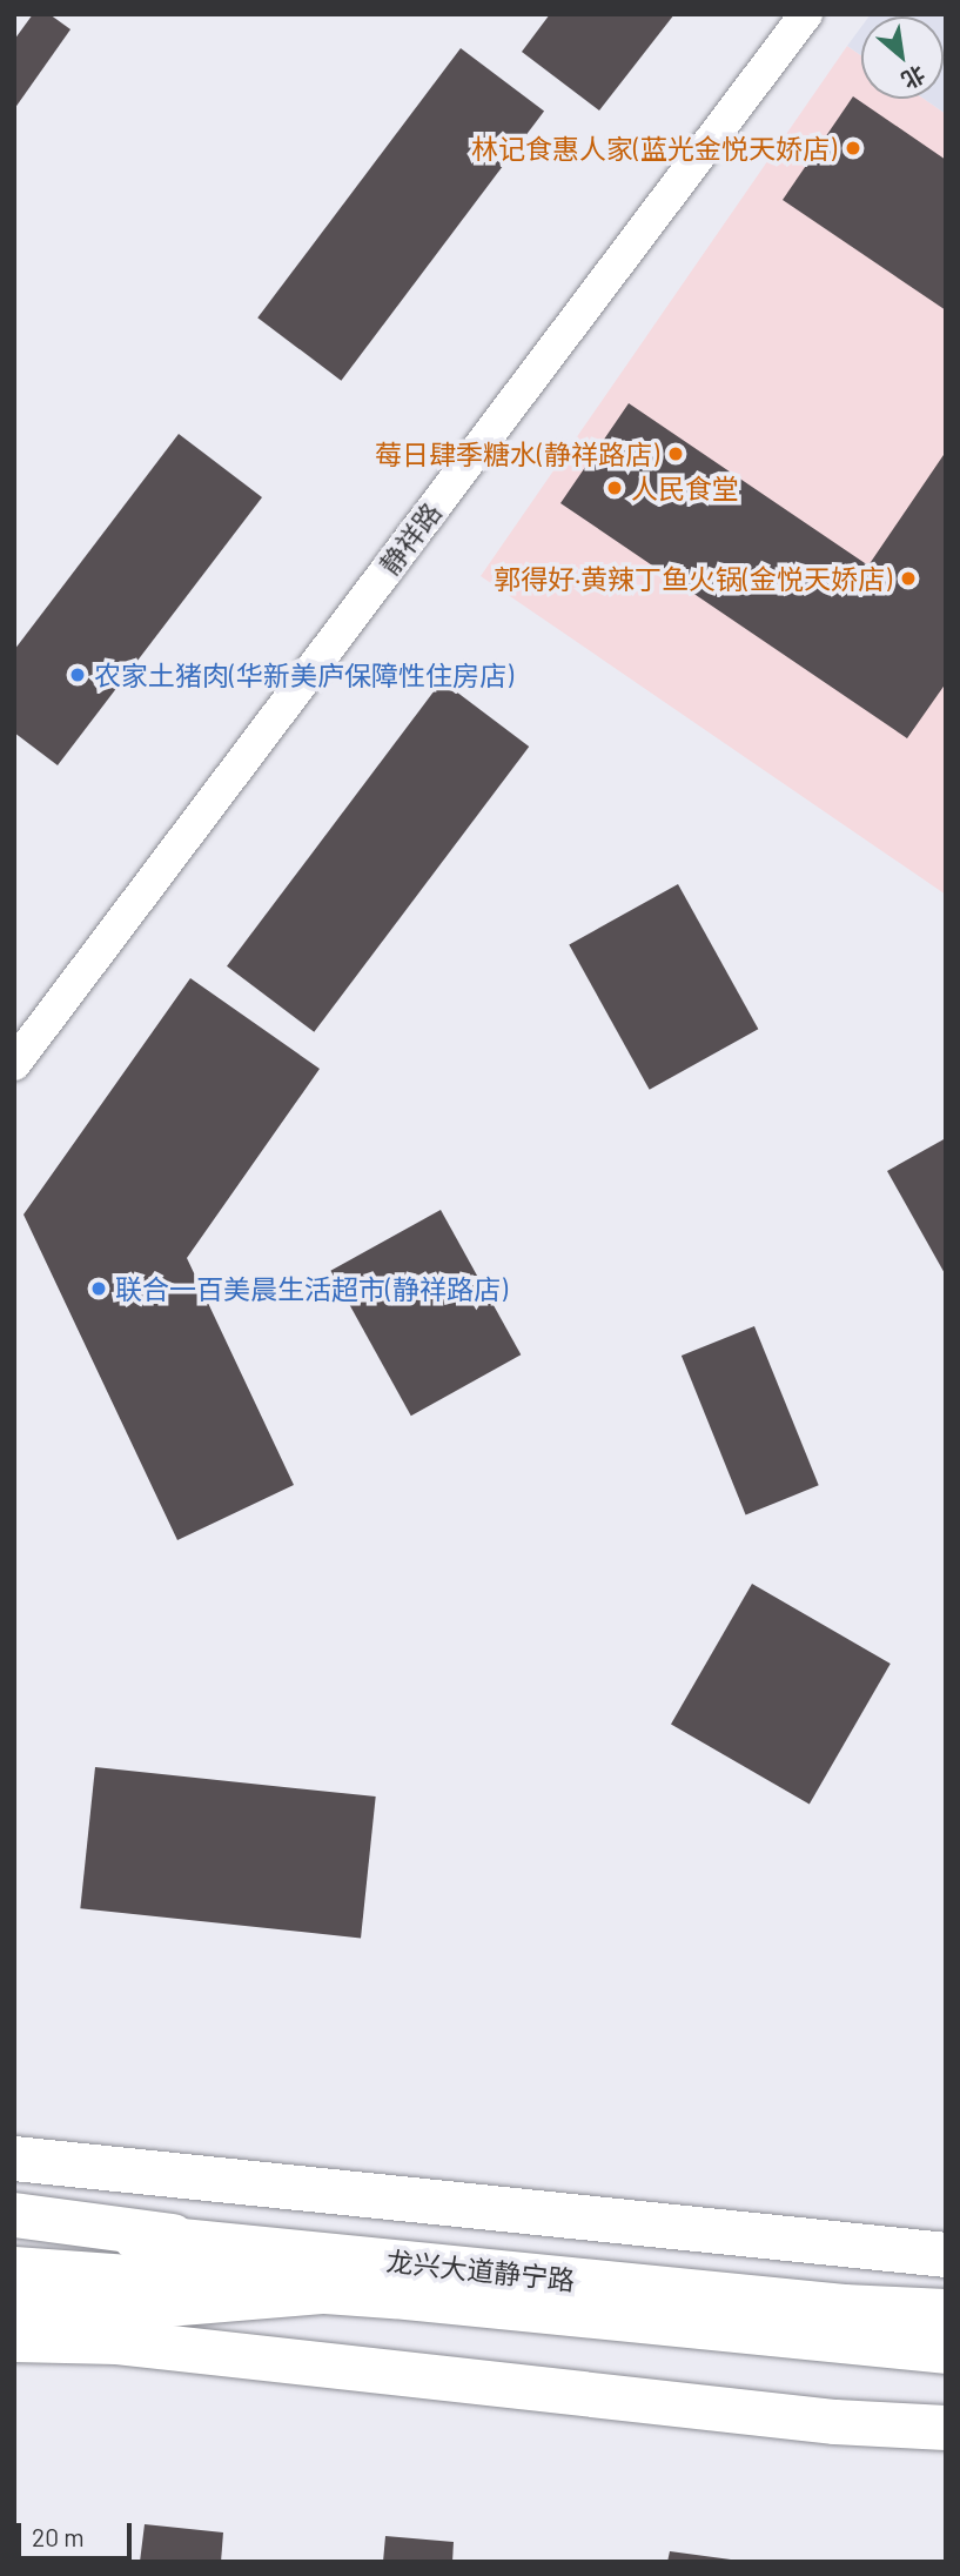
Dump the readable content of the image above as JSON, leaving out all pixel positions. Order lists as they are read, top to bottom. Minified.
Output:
{"streets":{"main road":["龙兴大道静宁路"],"street":["静祥路"]},"places":["林记食惠人家(蓝光金悦天娇店)","莓日肆季糖水(静祥路店)","人民食堂","郭得好·黄辣丁鱼火锅(金悦天娇店)","农家土猪肉(华新美庐保障性住房店)","联合一百美晨生活超市(静祥路店)"],"scale_bar":"20 m","north":"bottom right"}
